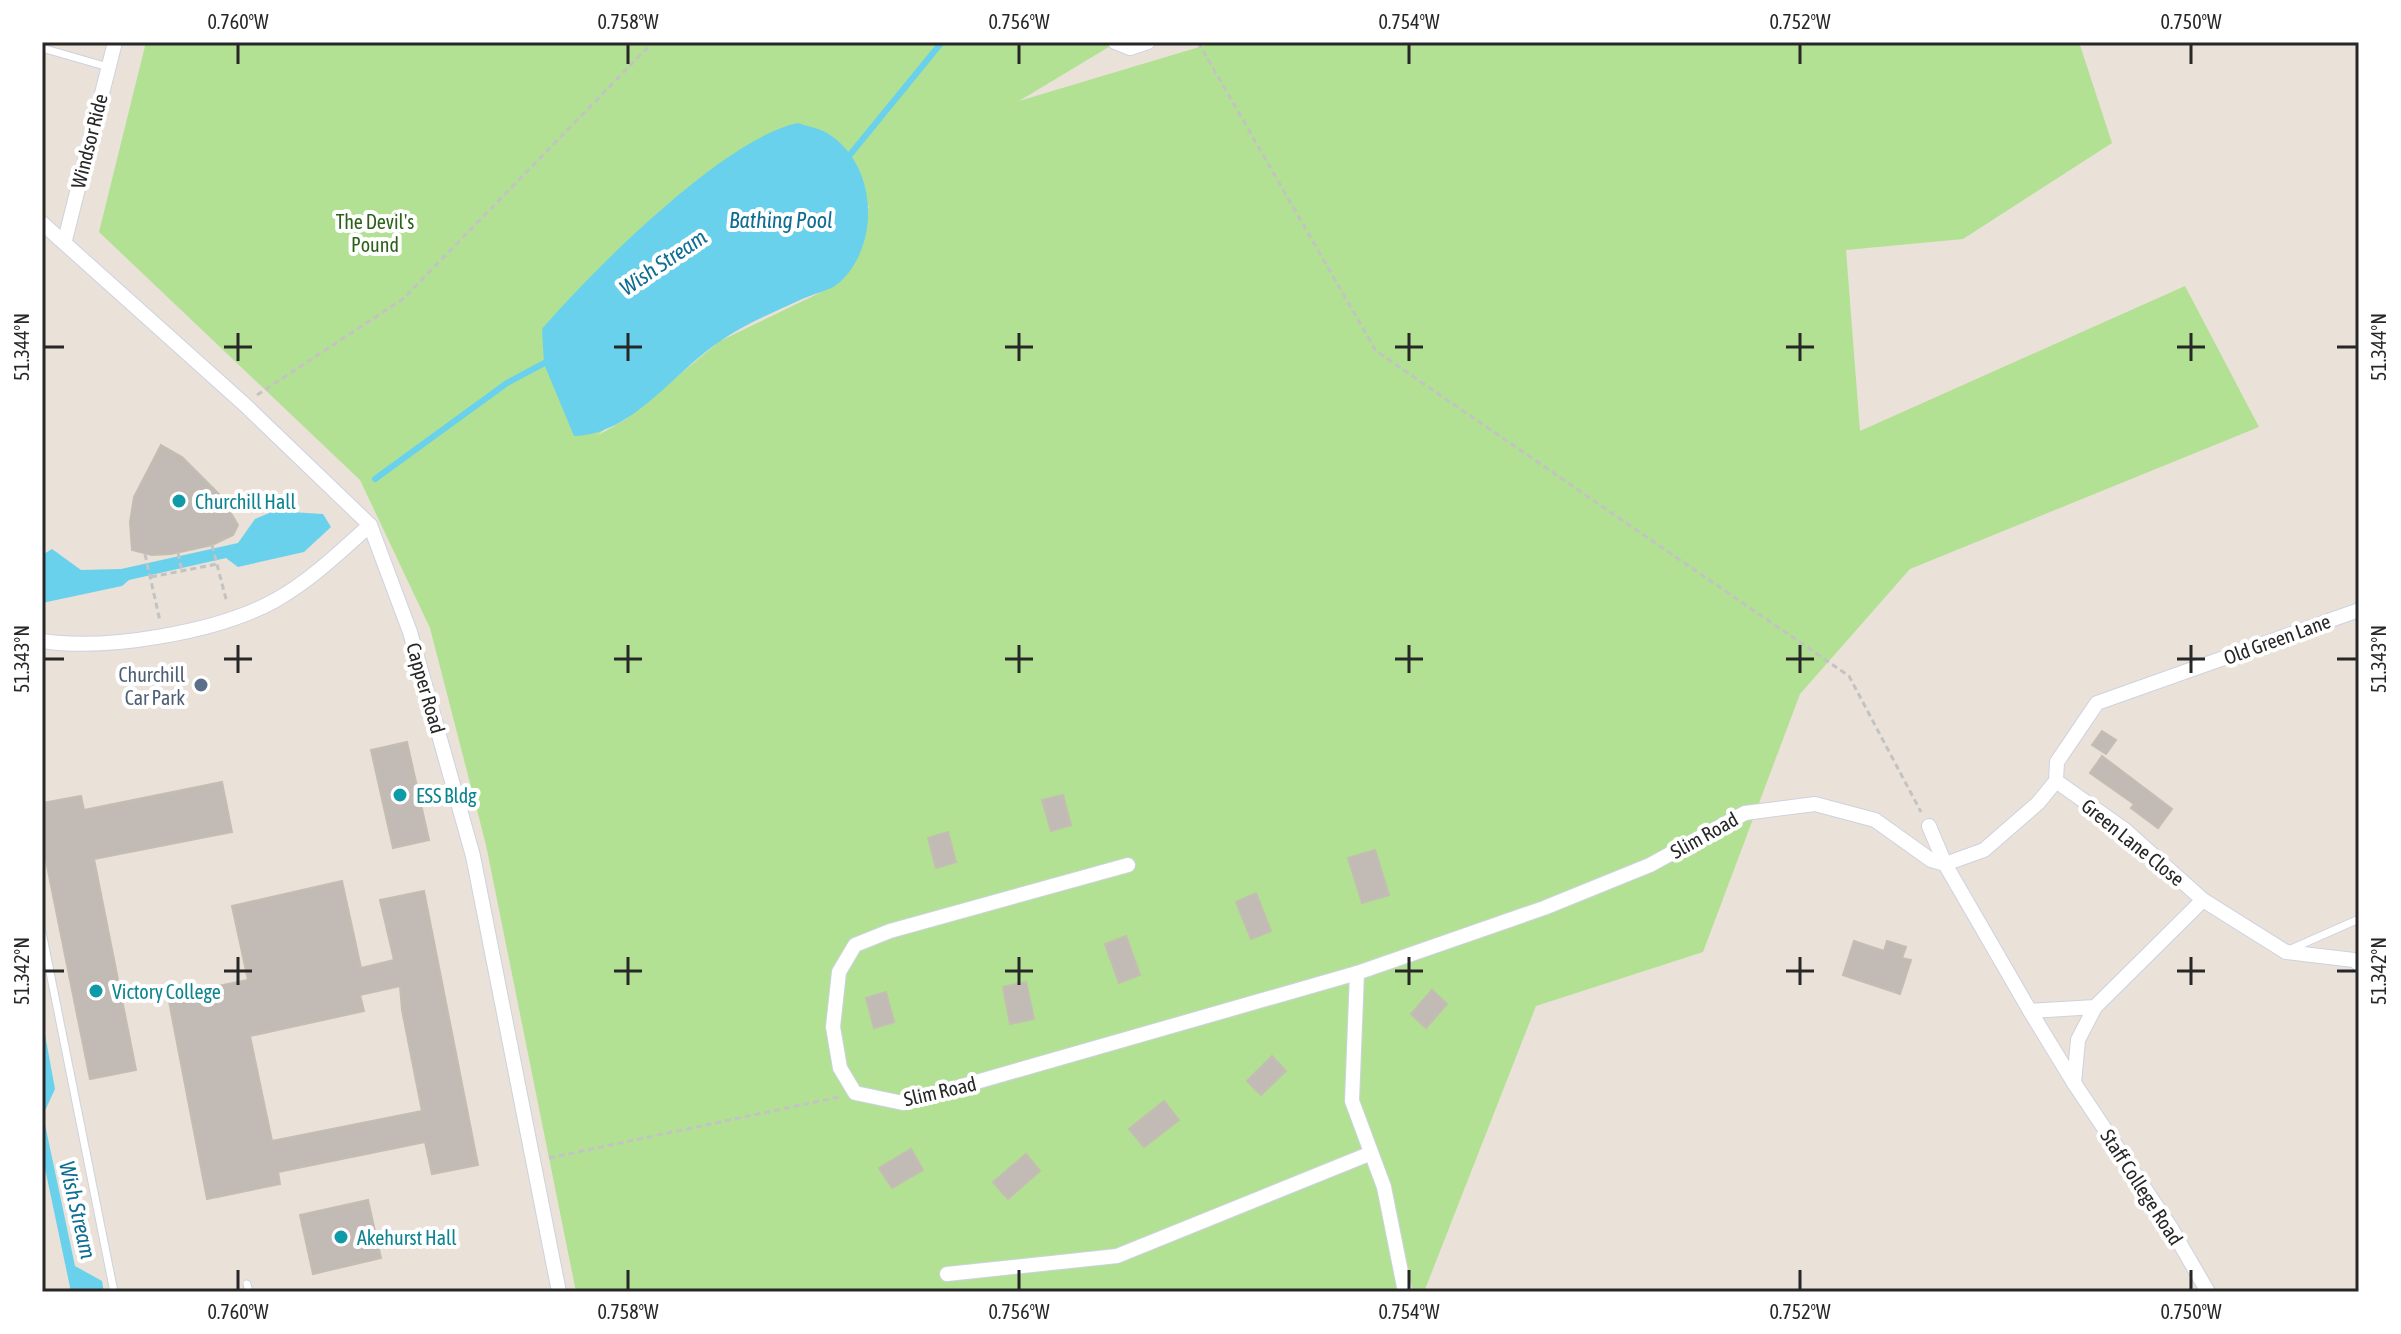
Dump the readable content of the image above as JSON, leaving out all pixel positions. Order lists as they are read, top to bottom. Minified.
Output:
{"streets":{"street":["Windsor Ride","Old Green Lane","Capper Road","Slim Road","Green Lane Close","Staff College Road"]},"crossings":[["Windsor Ride","Capper Road"],["Old Green Lane","Slim Road"],["Old Green Lane","Green Lane Close"],["Green Lane Close","Staff College Road"]],"water":["Bathing Pool","Wish Stream"],"parks":["The Devil's Pound"],"places":["Churchill Hall","Churchill Car Park","ESS Bldg","Victory College","Akehurst Hall"],"coordinates":["0.760°W","0.758°W","0.756°W","0.754°W","0.752°W","0.750°W","51.344°N","51.343°N","51.342°N"]}
